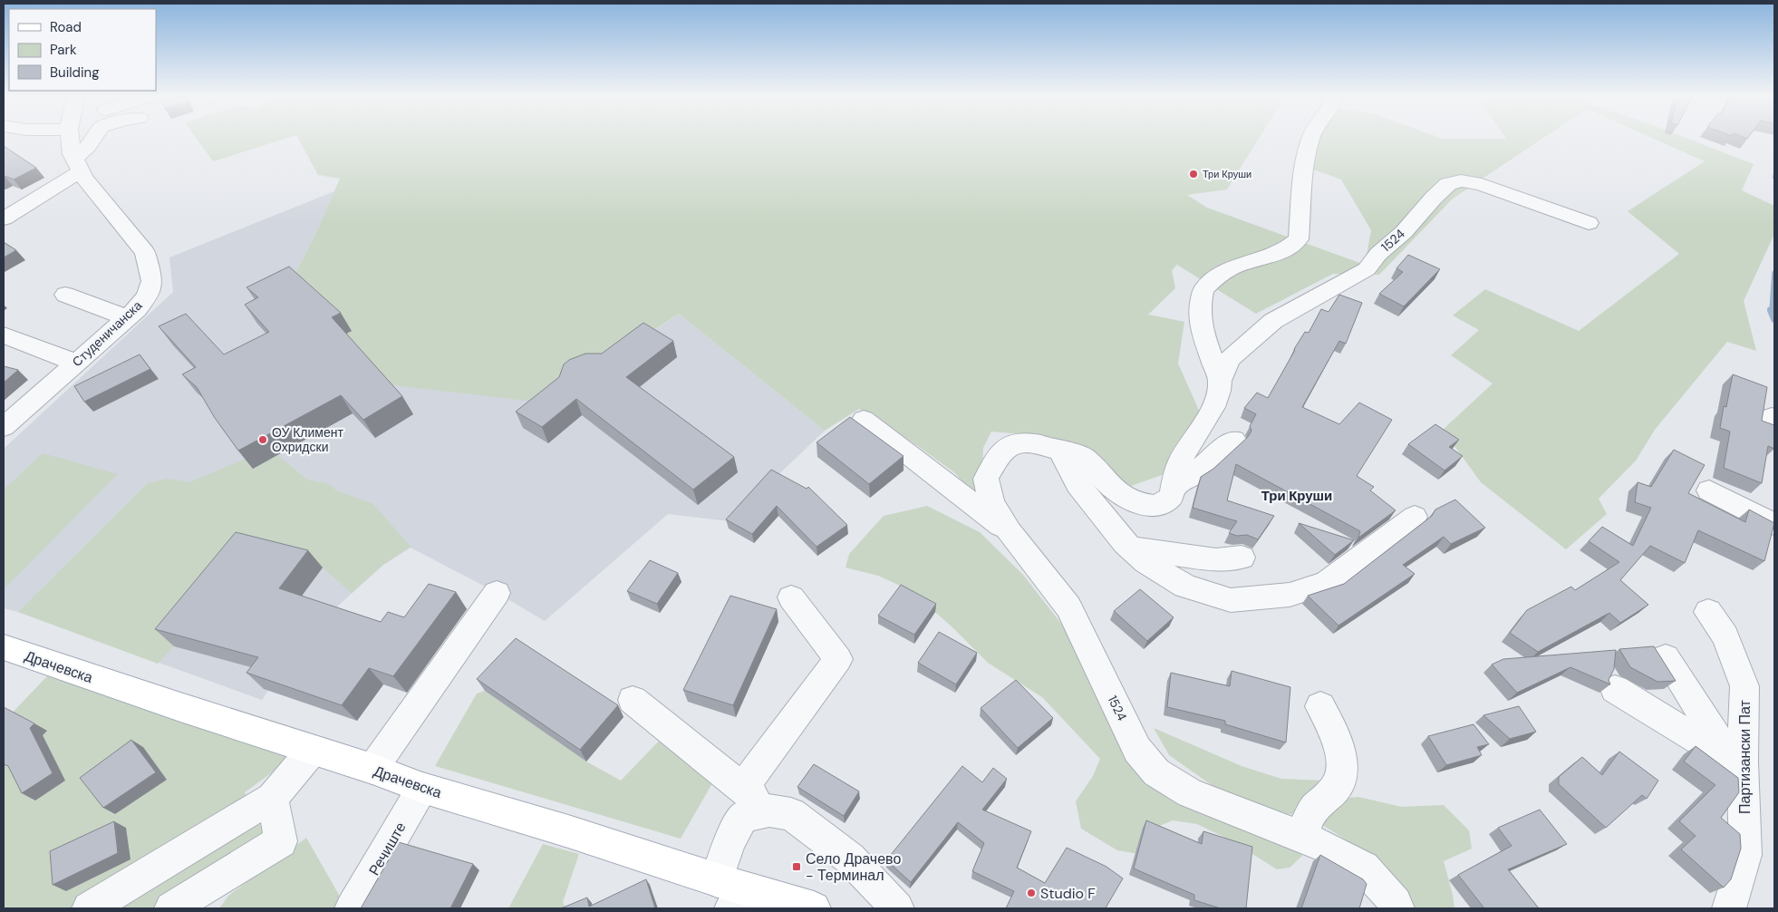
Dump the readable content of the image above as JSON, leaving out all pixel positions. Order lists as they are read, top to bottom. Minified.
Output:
{"streets":{"main road":["Драчевска"],"street":["1524","Студеничанска","Партизански Пат","Речиште"]},"crossings":[["Драчевска","Речиште"]],"districts":["Три Круши"],"places":{"other":["Три Круши","ОУ Климент Охридски","Studio F"],"transit":["Село Драчево - Терминал"]},"legend":["Road","Park","Building"]}
